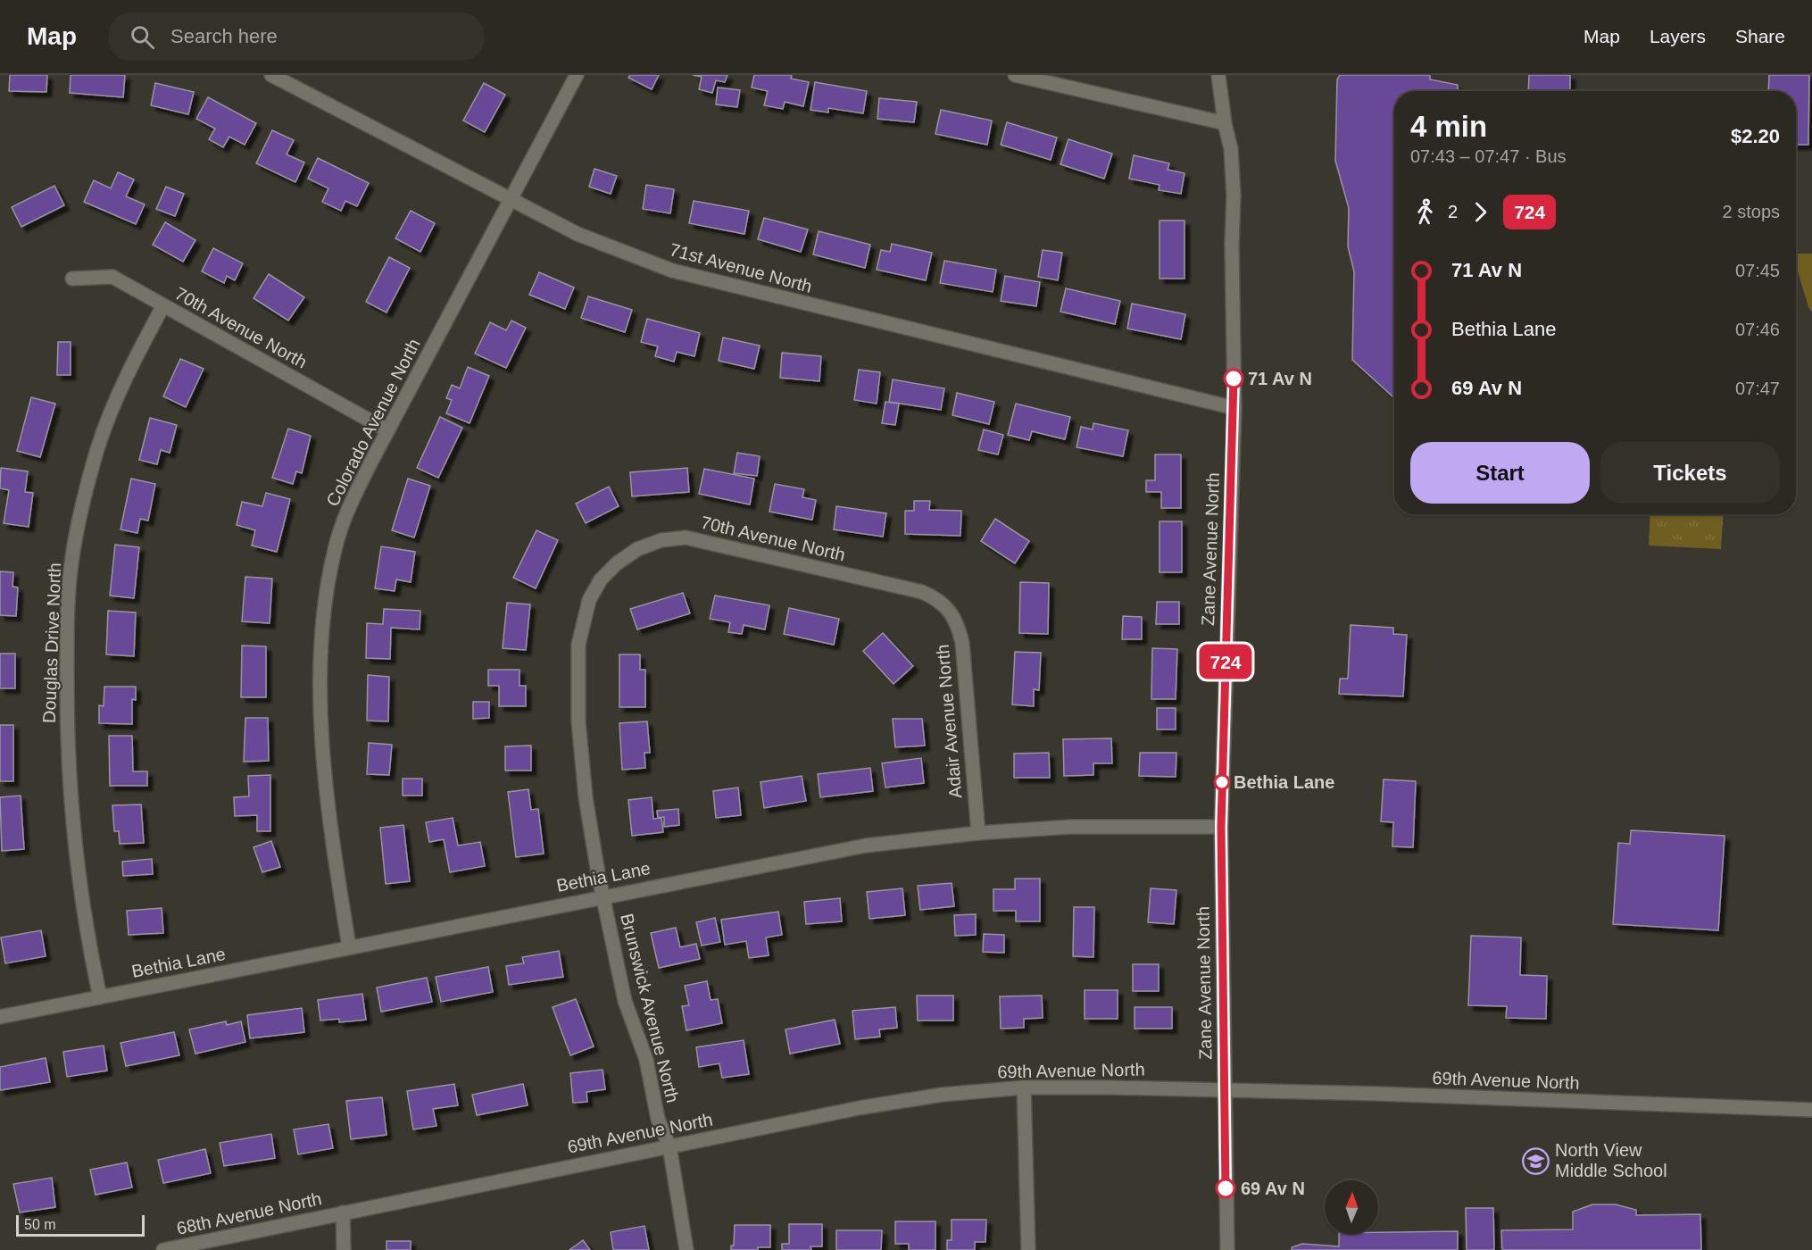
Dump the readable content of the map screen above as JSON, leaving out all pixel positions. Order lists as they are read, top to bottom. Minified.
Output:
{"streets":{"street":["71st Avenue North","70th Avenue North","Colorado Avenue North","Zane Avenue North","Douglas Drive North","Adair Avenue North","Bethia Lane","Brunswick Avenue North","69th Avenue North","68th Avenue North"]},"crossings":[["71st Avenue North","Colorado Avenue North"],["71st Avenue North","Zane Avenue North"],["70th Avenue North","Colorado Avenue North"],["70th Avenue North","Douglas Drive North"],["70th Avenue North","Adair Avenue North"],["70th Avenue North","Brunswick Avenue North"],["Colorado Avenue North","Bethia Lane"],["Zane Avenue North","Bethia Lane"],["Zane Avenue North","69th Avenue North"],["Douglas Drive North","Bethia Lane"],["Adair Avenue North","Bethia Lane"],["Bethia Lane","Brunswick Avenue North"],["Brunswick Avenue North","69th Avenue North"],["69th Avenue North","68th Avenue North"]],"places":{"other":["71 Av N","Bethia Lane","69 Av N"],"school or university":["North View Middle School"]},"lines":["bus line 724"],"scale_bar":"50 m","north":"top","page":{"header":"Map","search":"Search here","nav":["Map","Layers","Share"],"on_map":"724","heading":["4 min","07:43 – 07:47 · Bus","$2.20"],"legs":["2","724","2 stops"],"list":[{"name":"71 Av N","value":"07:45"},{"name":"Bethia Lane","value":"07:46"},{"name":"69 Av N","value":"07:47"}],"buttons":["Start","Tickets"],"scale":"50 m"}}
